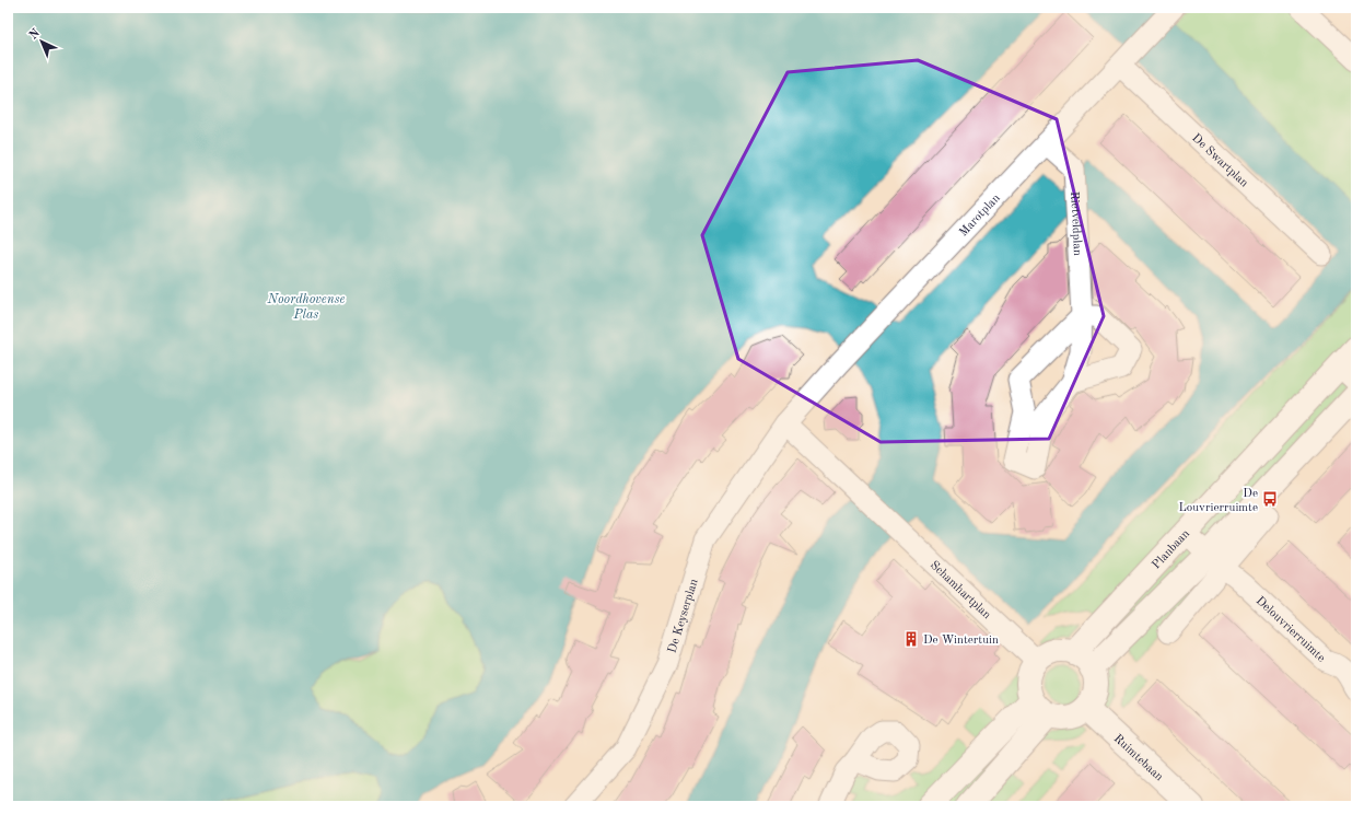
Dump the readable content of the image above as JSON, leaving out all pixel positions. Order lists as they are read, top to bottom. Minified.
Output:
{"streets":{"street":["De Swartplan","Marotplan","Rietveldplan","Planbaan","Schamhartplan","De Keyserplan","Delouvrierruimte","Ruimtebaan"]},"crossings":[["De Swartplan","Marotplan"],["Marotplan","Rietveldplan"],["Marotplan","Schamhartplan"],["Marotplan","De Keyserplan"],["Planbaan","Schamhartplan"],["Planbaan","Delouvrierruimte"],["Planbaan","Ruimtebaan"],["Schamhartplan","De Keyserplan"],["Schamhartplan","Ruimtebaan"]],"water":["Noordhovense Plas"],"places":{"bus stop":["De Louvrierruimte"],"building":["De Wintertuin"]},"north":"top left"}
